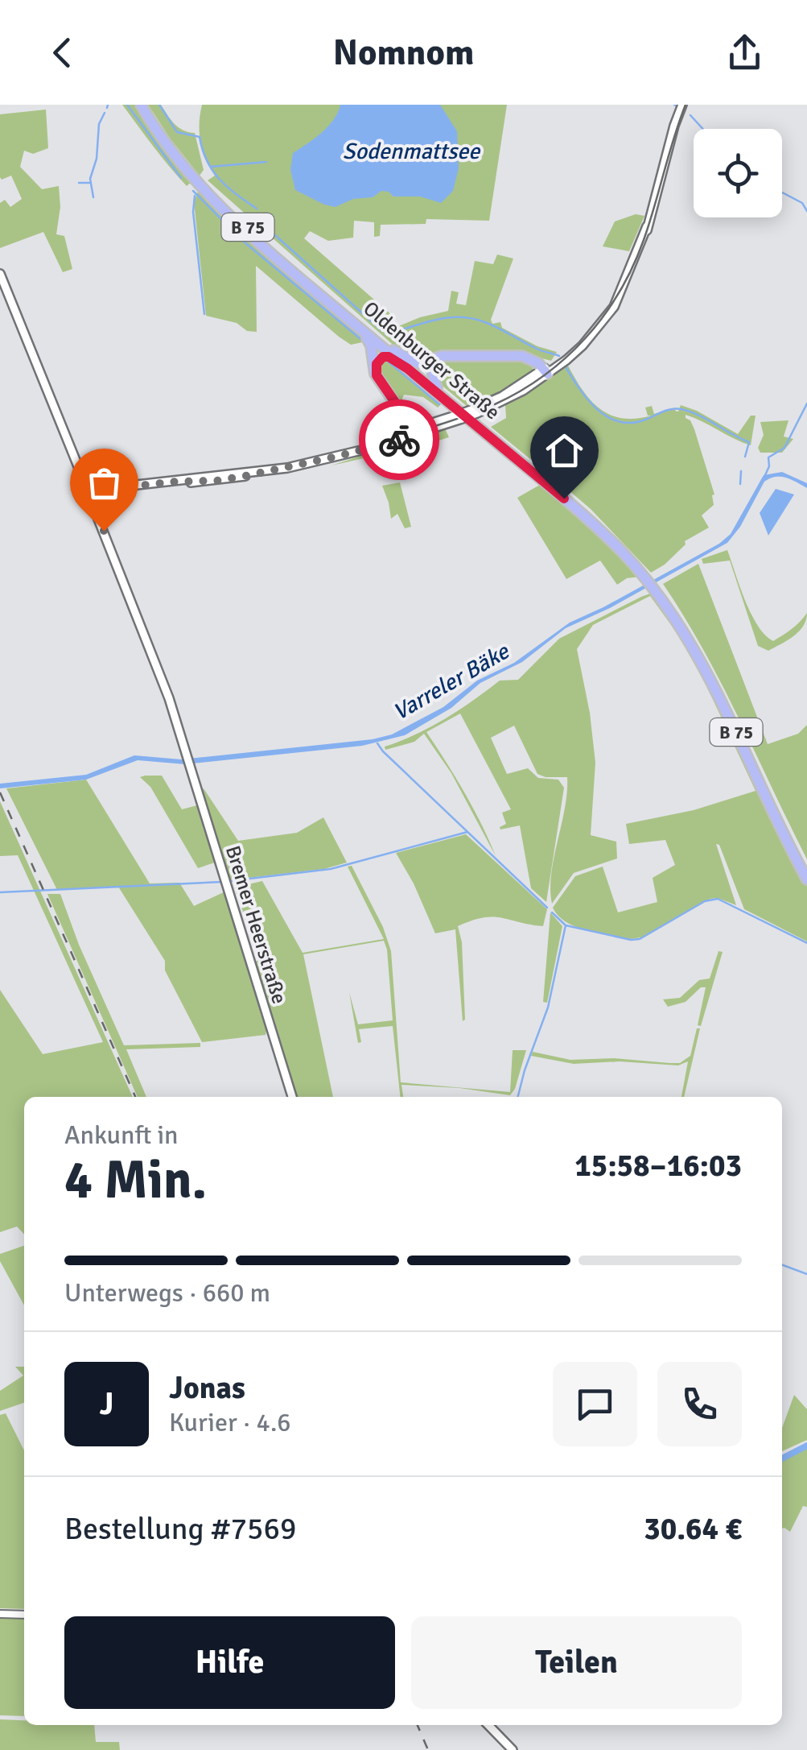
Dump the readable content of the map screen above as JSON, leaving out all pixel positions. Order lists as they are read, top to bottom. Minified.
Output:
{"streets":{"highway":["B 75","Oldenburger Straße"],"main road":["Bremer Heerstraße"]},"crossings":[["B 75","Oldenburger Straße"]],"water":["Sodenmattsee","Varreler Bäke"],"page":{"header":"Nomnom","heading":["4 Min.","Ankunft in","15:58–16:03"],"panel":["Jonas","Kurier · 4.6","Bestellung #7569","30.64 €"],"bar":"Unterwegs · 660 m","round":"J","buttons":["Hilfe","Teilen"]}}
